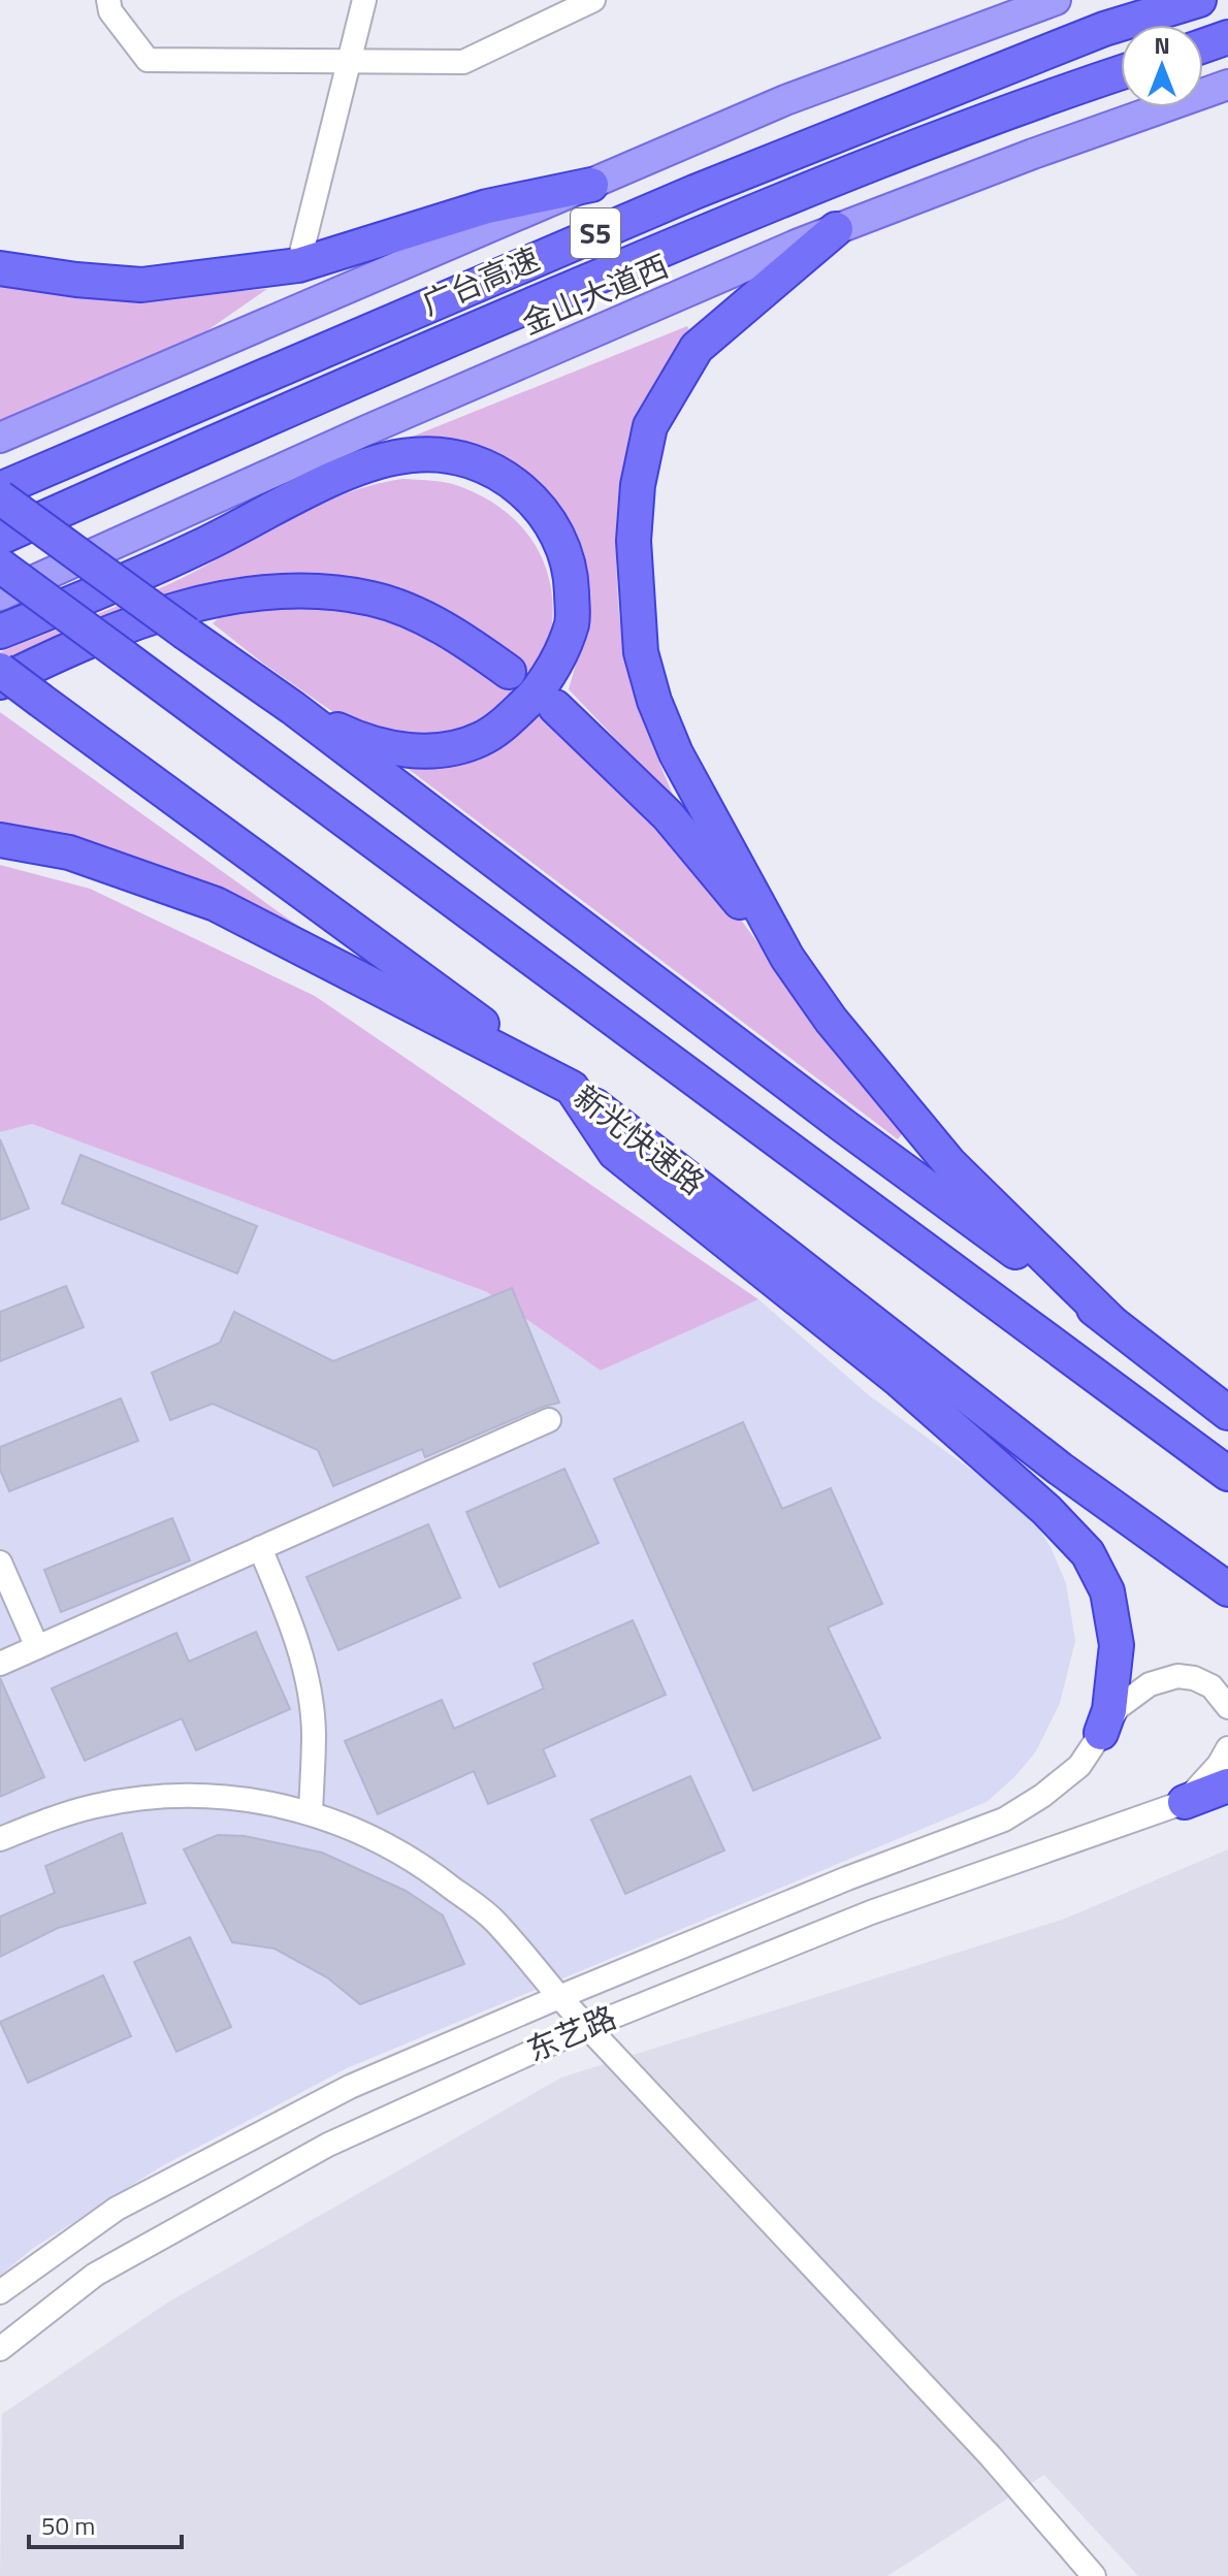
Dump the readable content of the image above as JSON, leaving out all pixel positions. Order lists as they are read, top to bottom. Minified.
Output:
{"streets":{"highway":["S5","广台高速","新光快速路"],"main road":["金山大道西"],"street":["东艺路"]},"scale_bar":"50 m","north":"top"}
